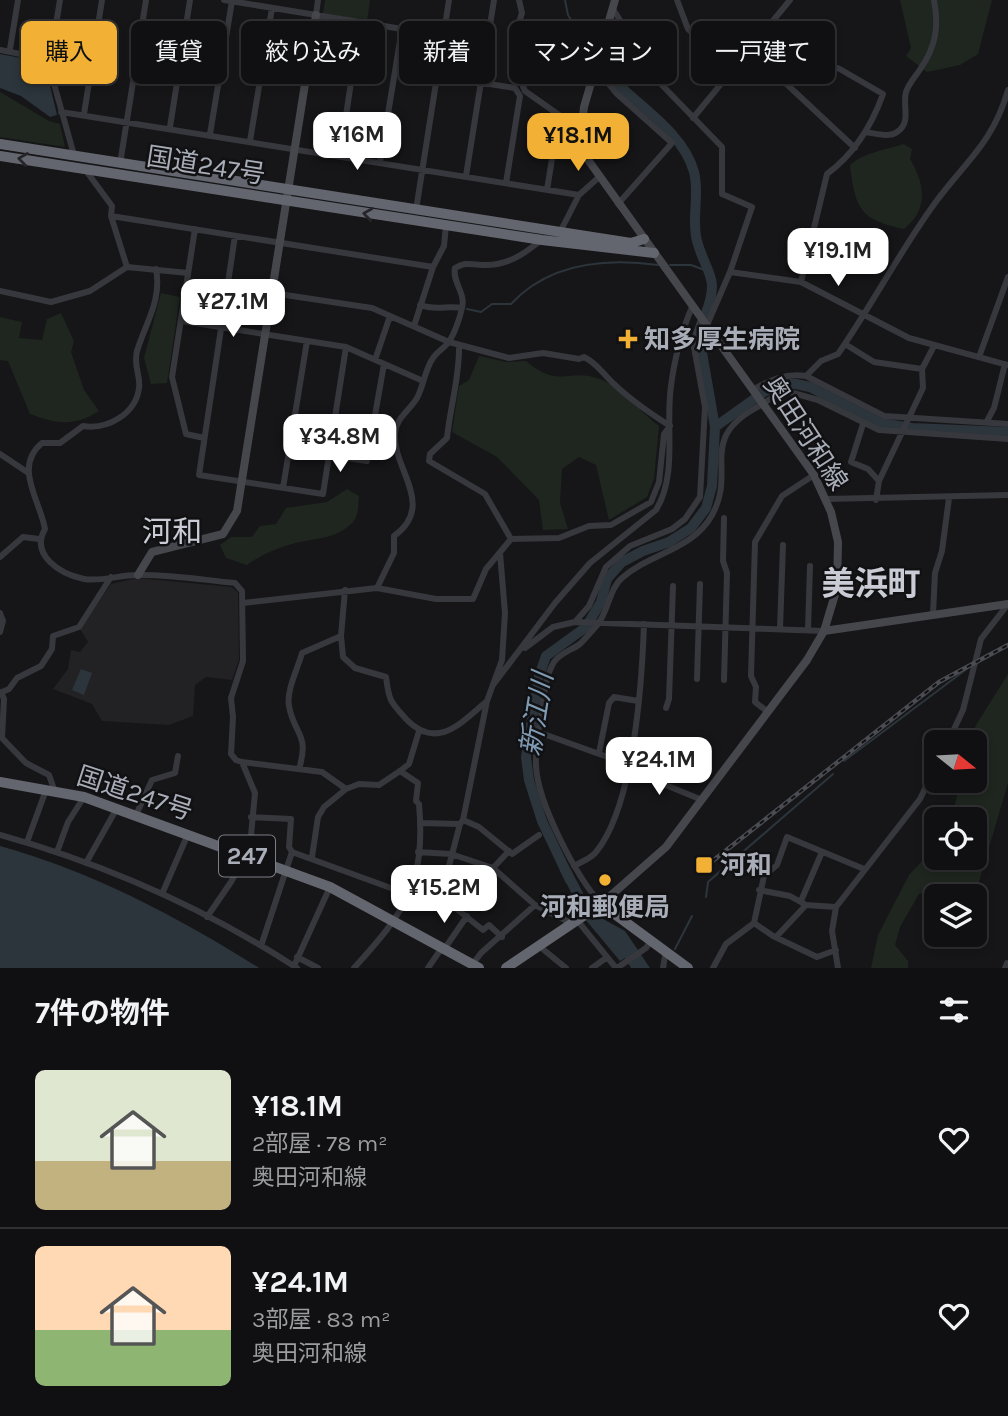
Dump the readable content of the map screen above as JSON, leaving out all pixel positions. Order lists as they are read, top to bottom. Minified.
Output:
{"streets":{"highway":["国道247号","247"],"main road":["奥田河和線"]},"crossings":[["国道247号","奥田河和線"]],"districts":["河和","美浜町"],"water":["新江川"],"places":{"health":["知多厚生病院"],"transit":["河和"],"other":["河和郵便局"]},"north":"right","page":{"chip":["購入","賃貸","絞り込み","新着","マンション","一戸建て"],"price":["¥16M","¥18.1M","¥19.1M","¥27.1M","¥34.8M","¥24.1M","¥15.2M"],"heading":"7件の物件","list":[{"name":"¥18.1M","note":"2部屋 · 78 m² · 奥田河和線"},{"name":"¥24.1M","note":"3部屋 · 83 m² · 奥田河和線"}]}}
